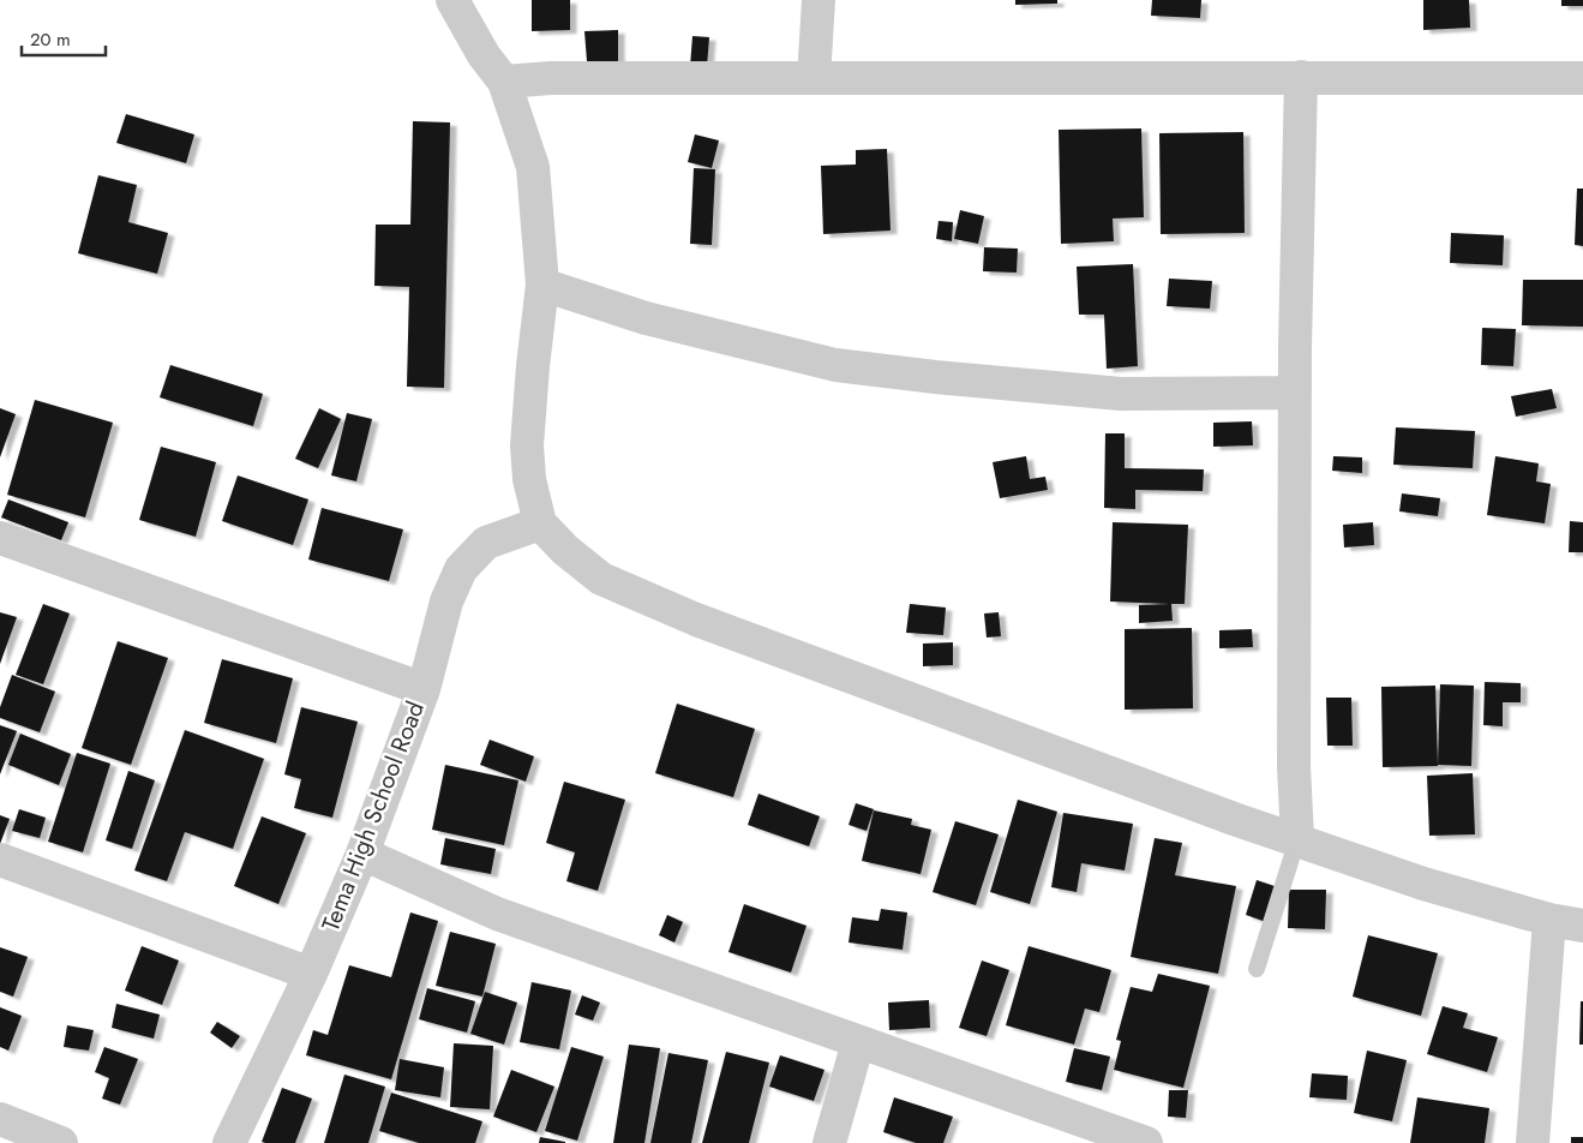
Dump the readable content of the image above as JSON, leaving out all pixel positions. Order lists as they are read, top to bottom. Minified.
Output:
{"streets":{"street":["Tema High School Road"]},"scale_bar":"20 m"}
